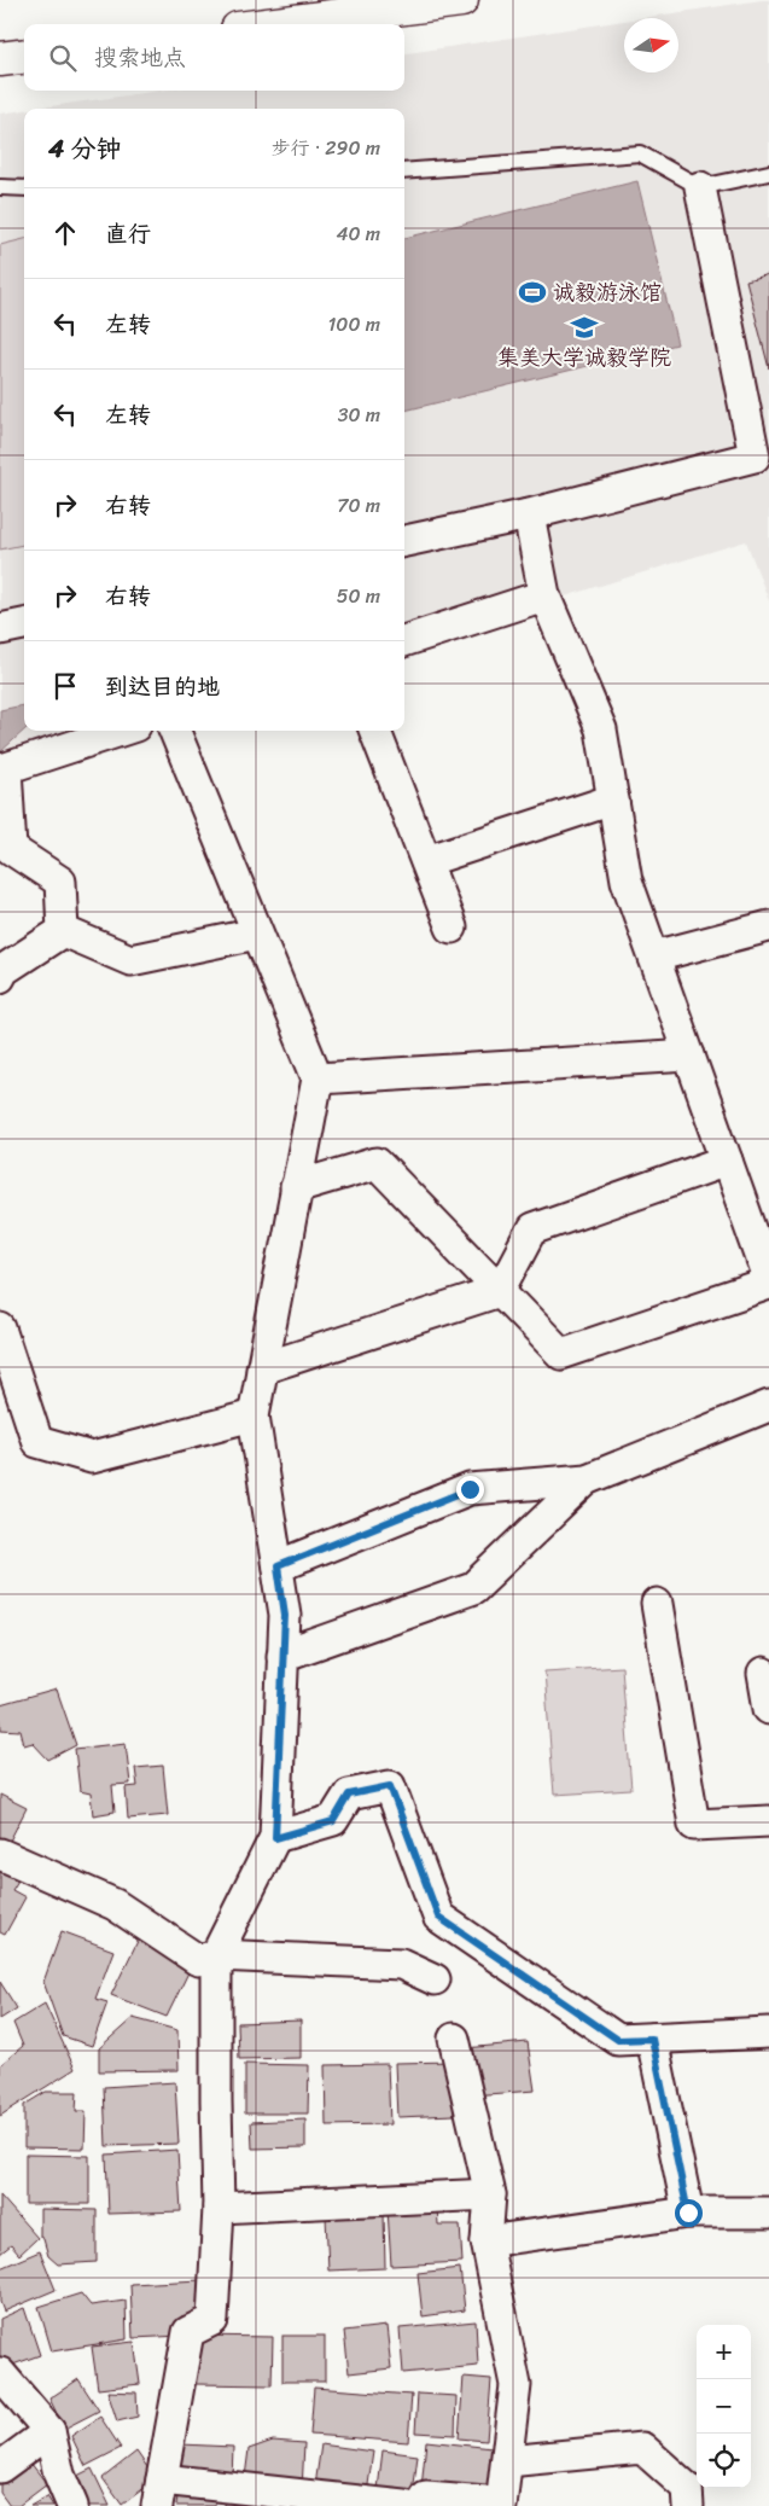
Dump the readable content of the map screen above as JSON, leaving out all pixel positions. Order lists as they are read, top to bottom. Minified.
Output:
{"places":{"sports":["诚毅游泳馆"],"school or university":["集美大学诚毅学院"]},"north":"right","page":{"search":"搜索地点","heading":["4 分钟","步行 · 290 m"],"list":[["直行","40 m"],["左转","100 m"],["左转","30 m"],["右转","70 m"],["右转","50 m"],"到达目的地"],"map_buttons":["+","−"]}}
